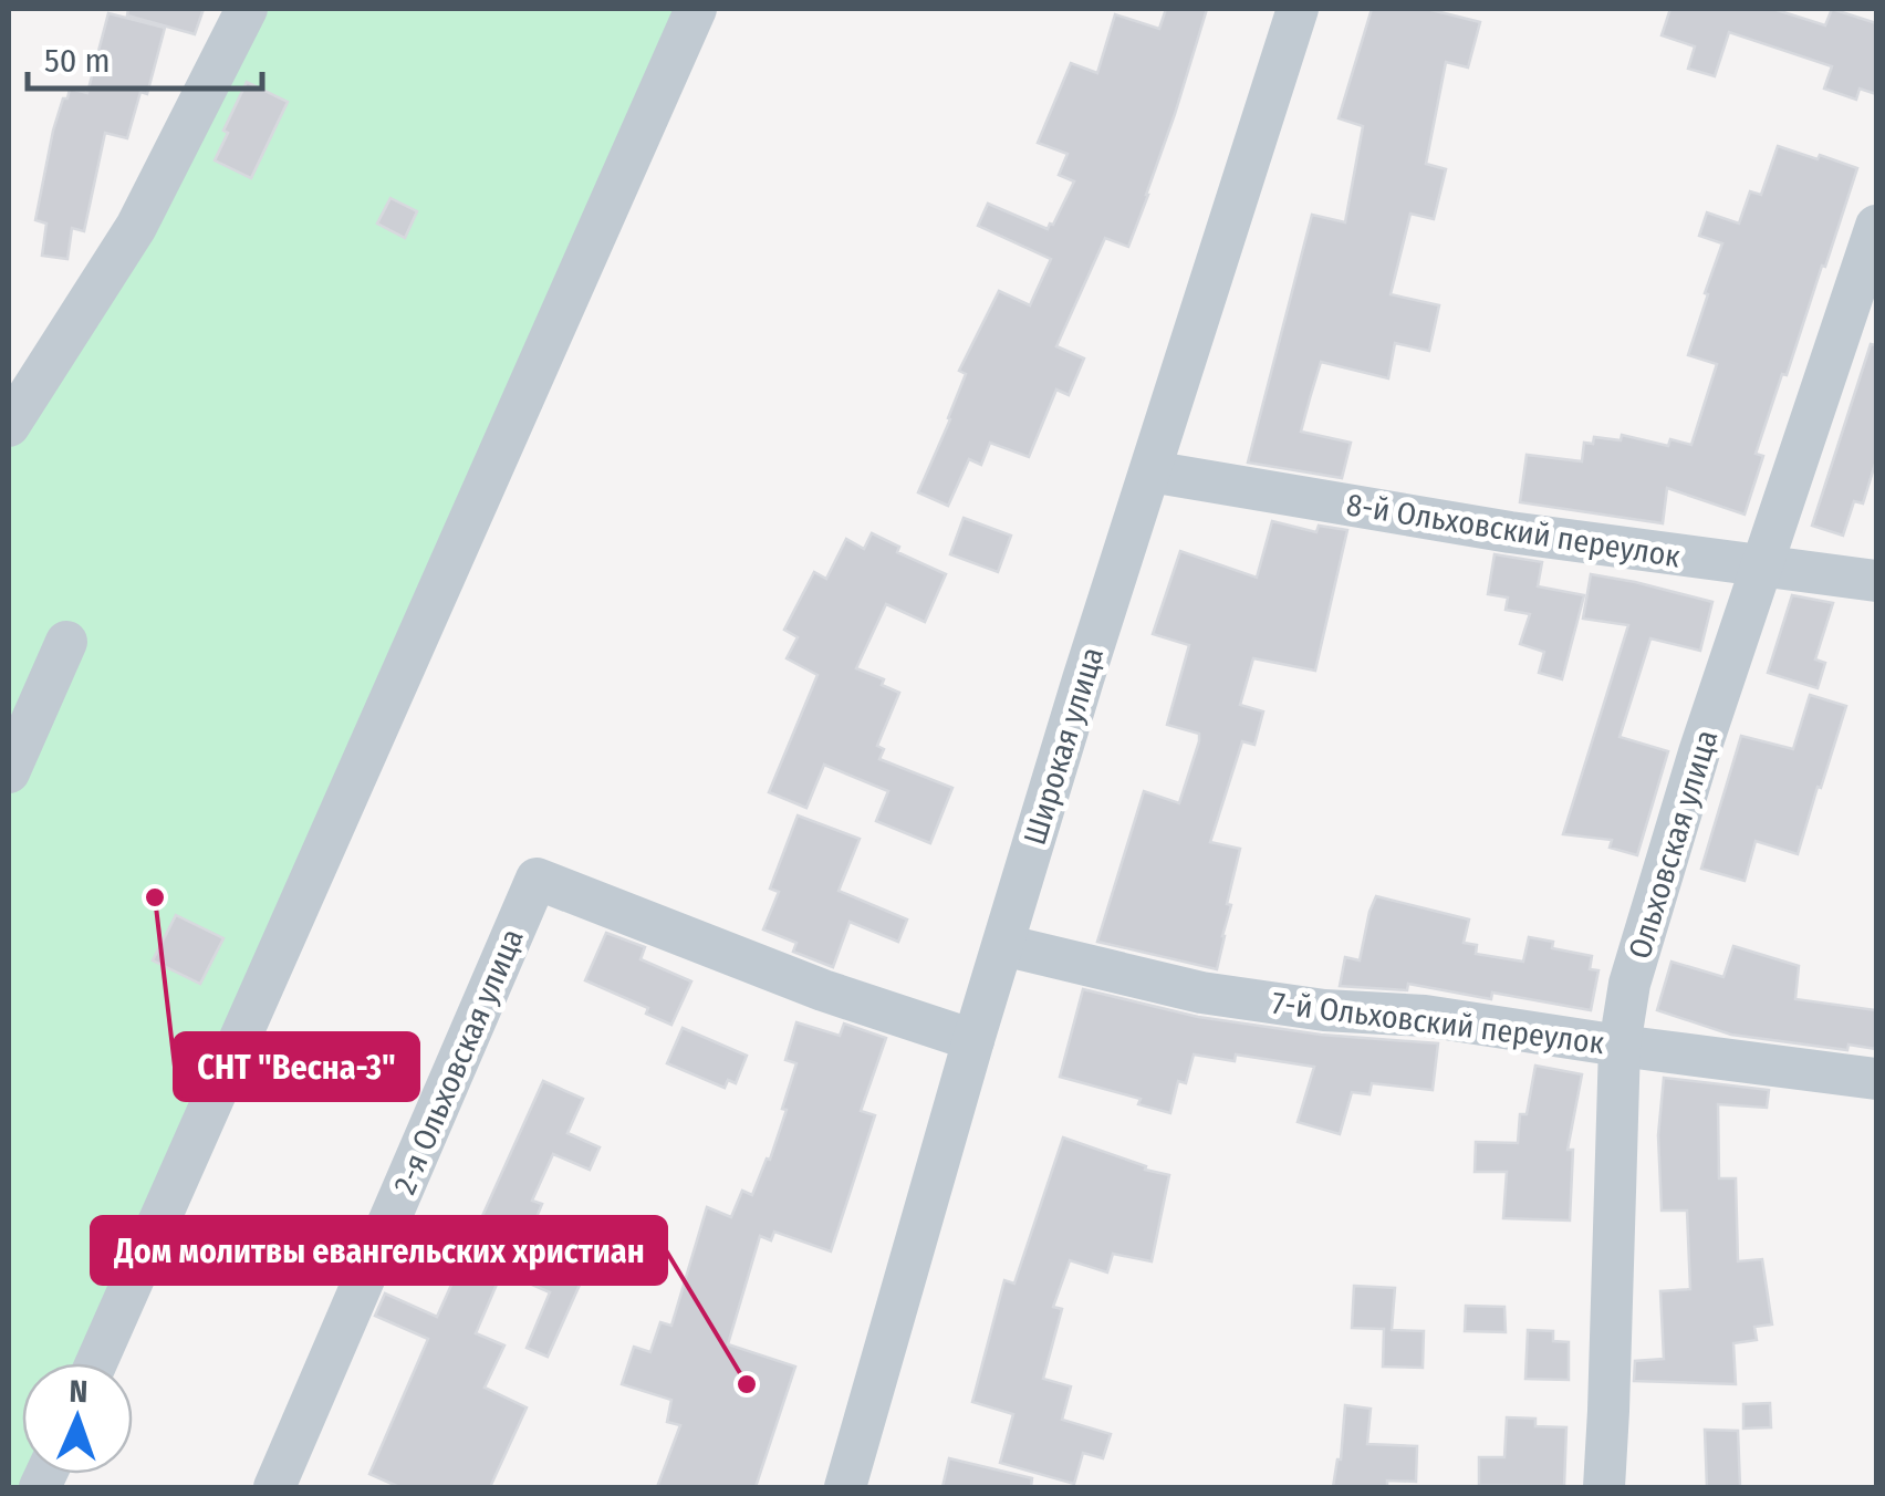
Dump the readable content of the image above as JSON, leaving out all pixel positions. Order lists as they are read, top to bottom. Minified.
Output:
{"streets":{"street":["8-й Ольховский переулок","Широкая улица","Ольховская улица","7-й Ольховский переулок","2-я Ольховская улица"]},"crossings":[["8-й Ольховский переулок","Широкая улица"],["8-й Ольховский переулок","Ольховская улица"],["Широкая улица","7-й Ольховский переулок"],["Широкая улица","2-я Ольховская улица"],["Ольховская улица","7-й Ольховский переулок"]],"places":["СНТ \"Весна-3\"","Дом молитвы евангельских христиан"],"scale_bar":"50 m","north":"top"}
